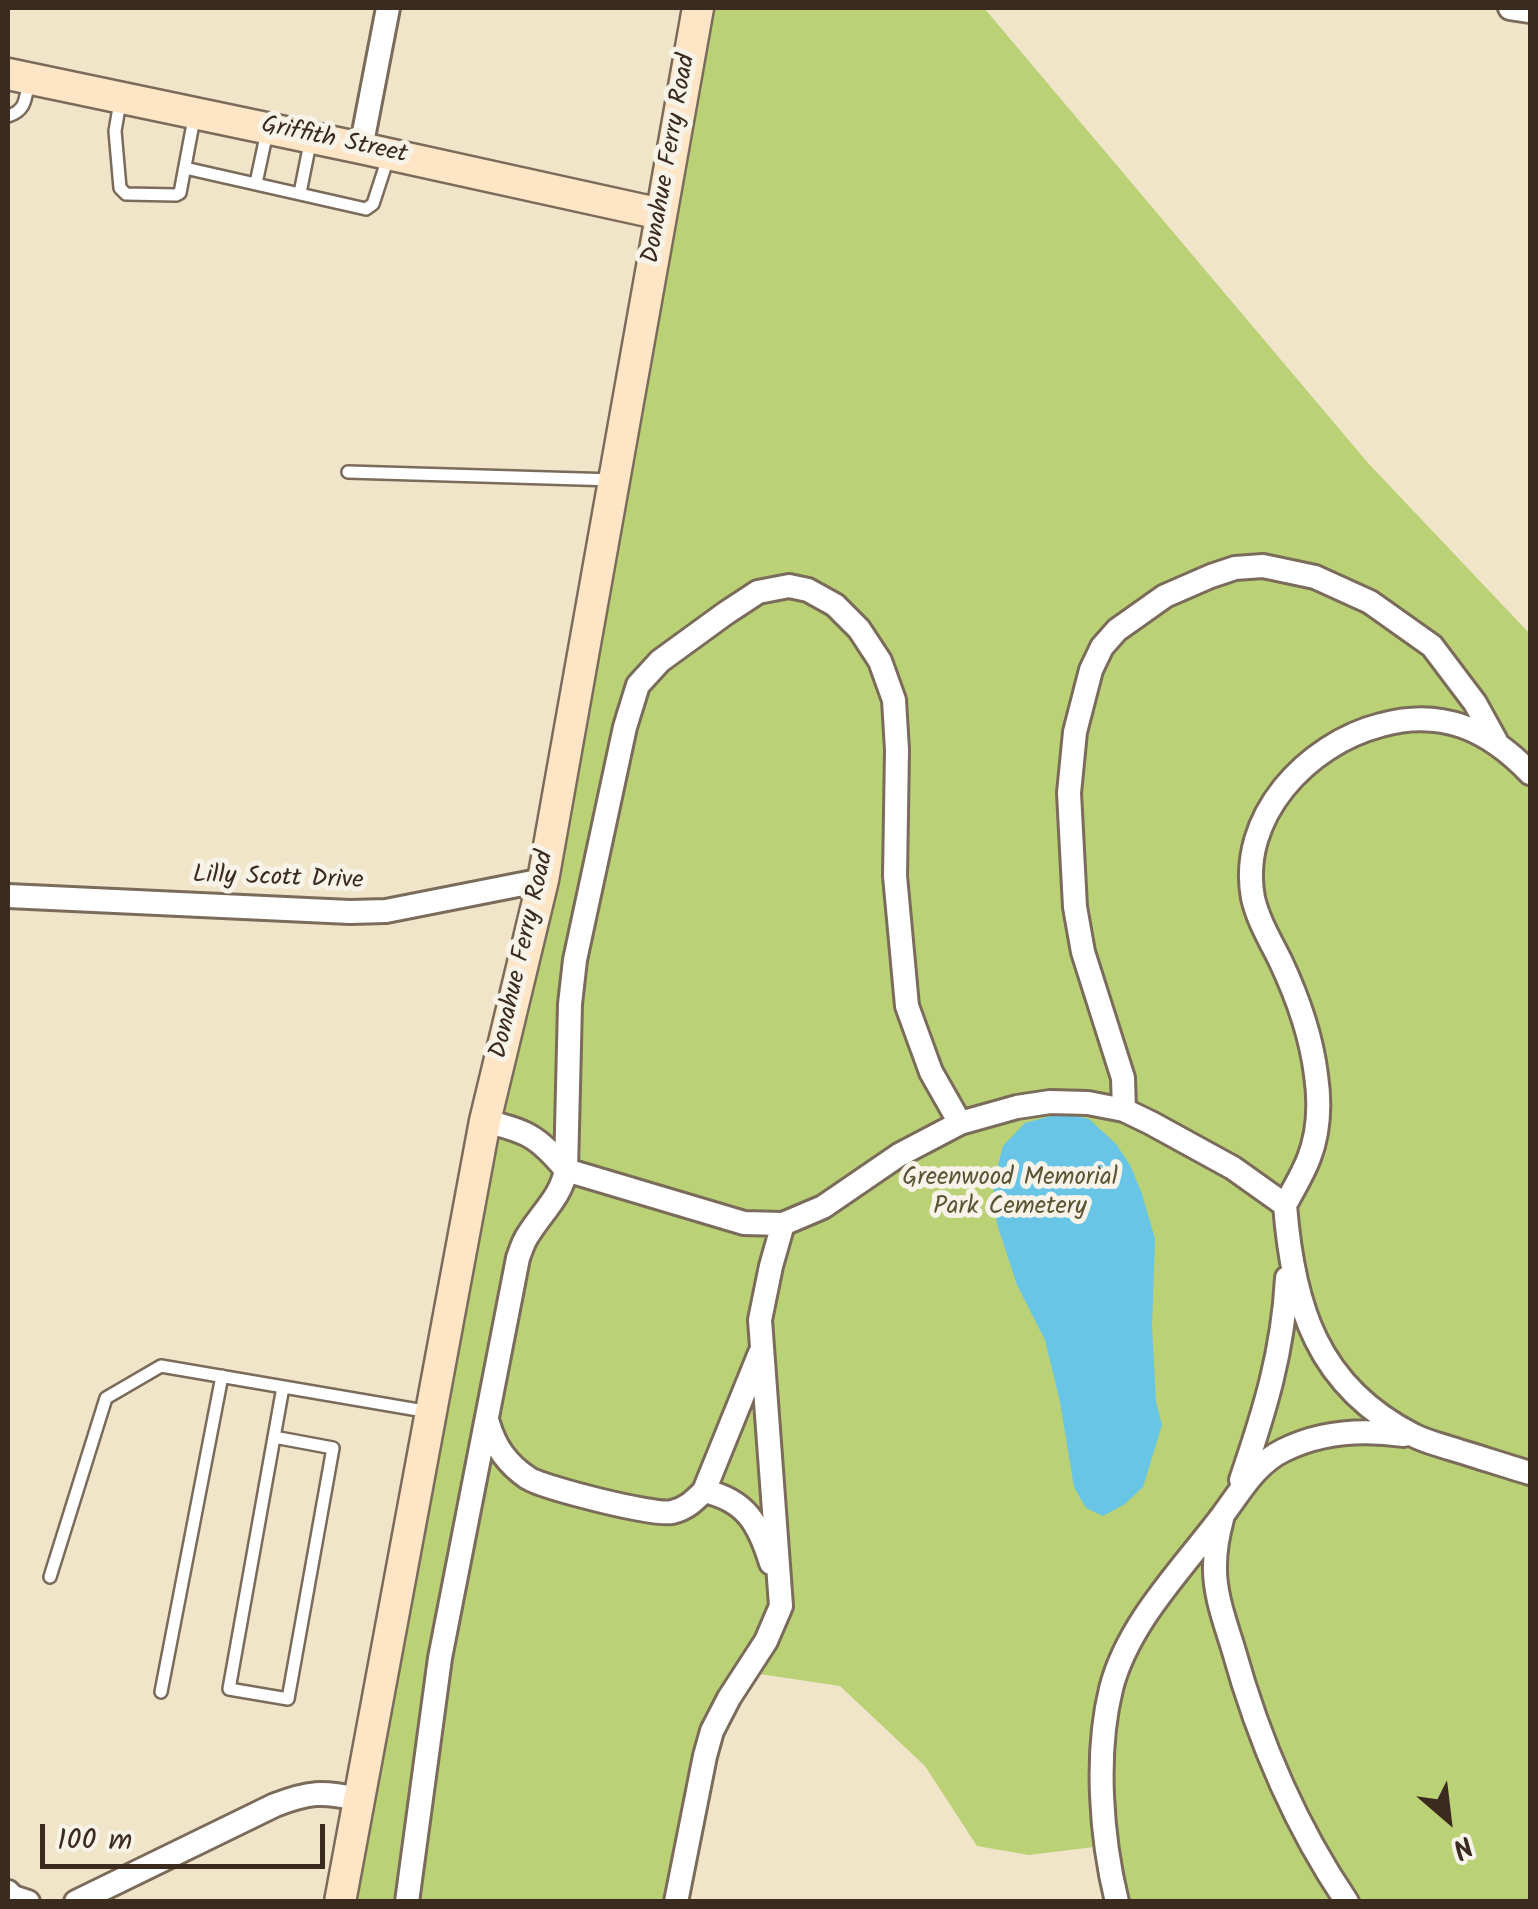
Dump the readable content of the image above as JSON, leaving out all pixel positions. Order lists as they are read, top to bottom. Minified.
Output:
{"streets":{"street":["Griffith Street","Donahue Ferry Road","Lilly Scott Drive"]},"crossings":[["Griffith Street","Donahue Ferry Road"],["Donahue Ferry Road","Lilly Scott Drive"]],"parks":["Greenwood Memorial Park Cemetery"],"scale_bar":"100 m","north":"bottom right"}
